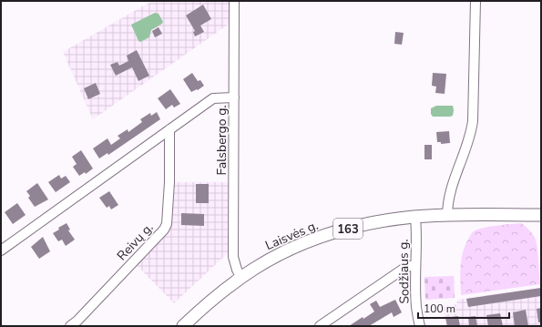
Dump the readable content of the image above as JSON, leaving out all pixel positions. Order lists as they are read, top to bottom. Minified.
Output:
{"streets":{"main road":["163","Laisvės g."],"street":["Falsbergo g.","Reivų g.","Sodžiaus g."]},"crossings":[["Falsbergo g.","Laisvės g."],["Laisvės g.","Sodžiaus g."]],"scale_bar":"100 m"}
